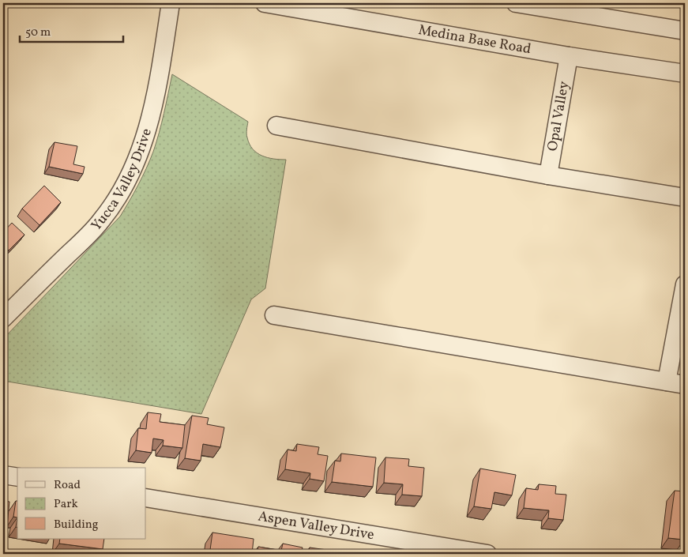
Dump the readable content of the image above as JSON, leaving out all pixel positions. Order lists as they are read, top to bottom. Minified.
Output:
{"streets":{"street":["Medina Base Road","Opal Valley","Yucca Valley Drive","Aspen Valley Drive"]},"crossings":[["Medina Base Road","Opal Valley"]],"legend":["Road","Park","Building"],"scale_bar":"50 m"}
